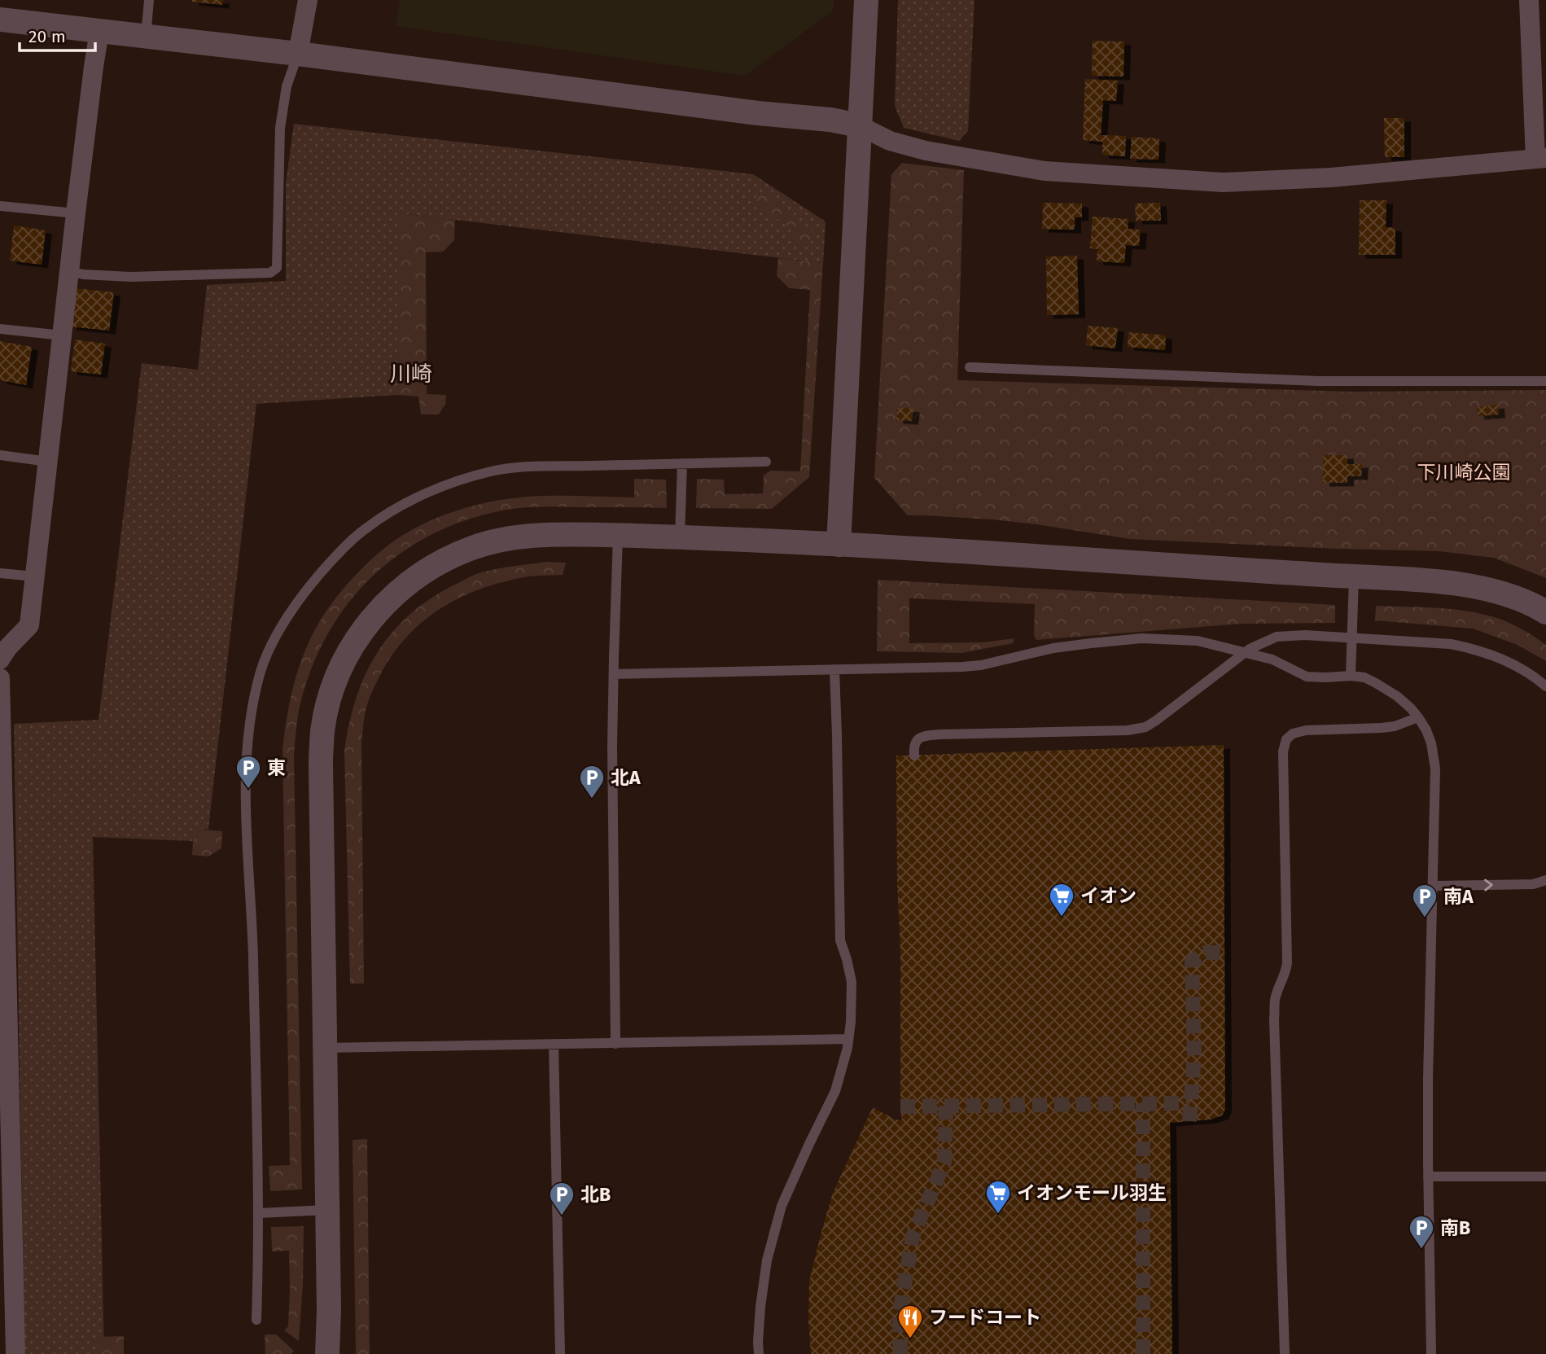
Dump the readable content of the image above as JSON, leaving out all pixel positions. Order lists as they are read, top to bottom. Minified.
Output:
{"districts":["川崎"],"parks":["下川崎公園"],"places":{"parking":["東","北A","南A","北B","南B"],"supermarket":["イオン","イオンモール羽生"],"restaurant":["フードコート"]},"scale_bar":"20 m"}
